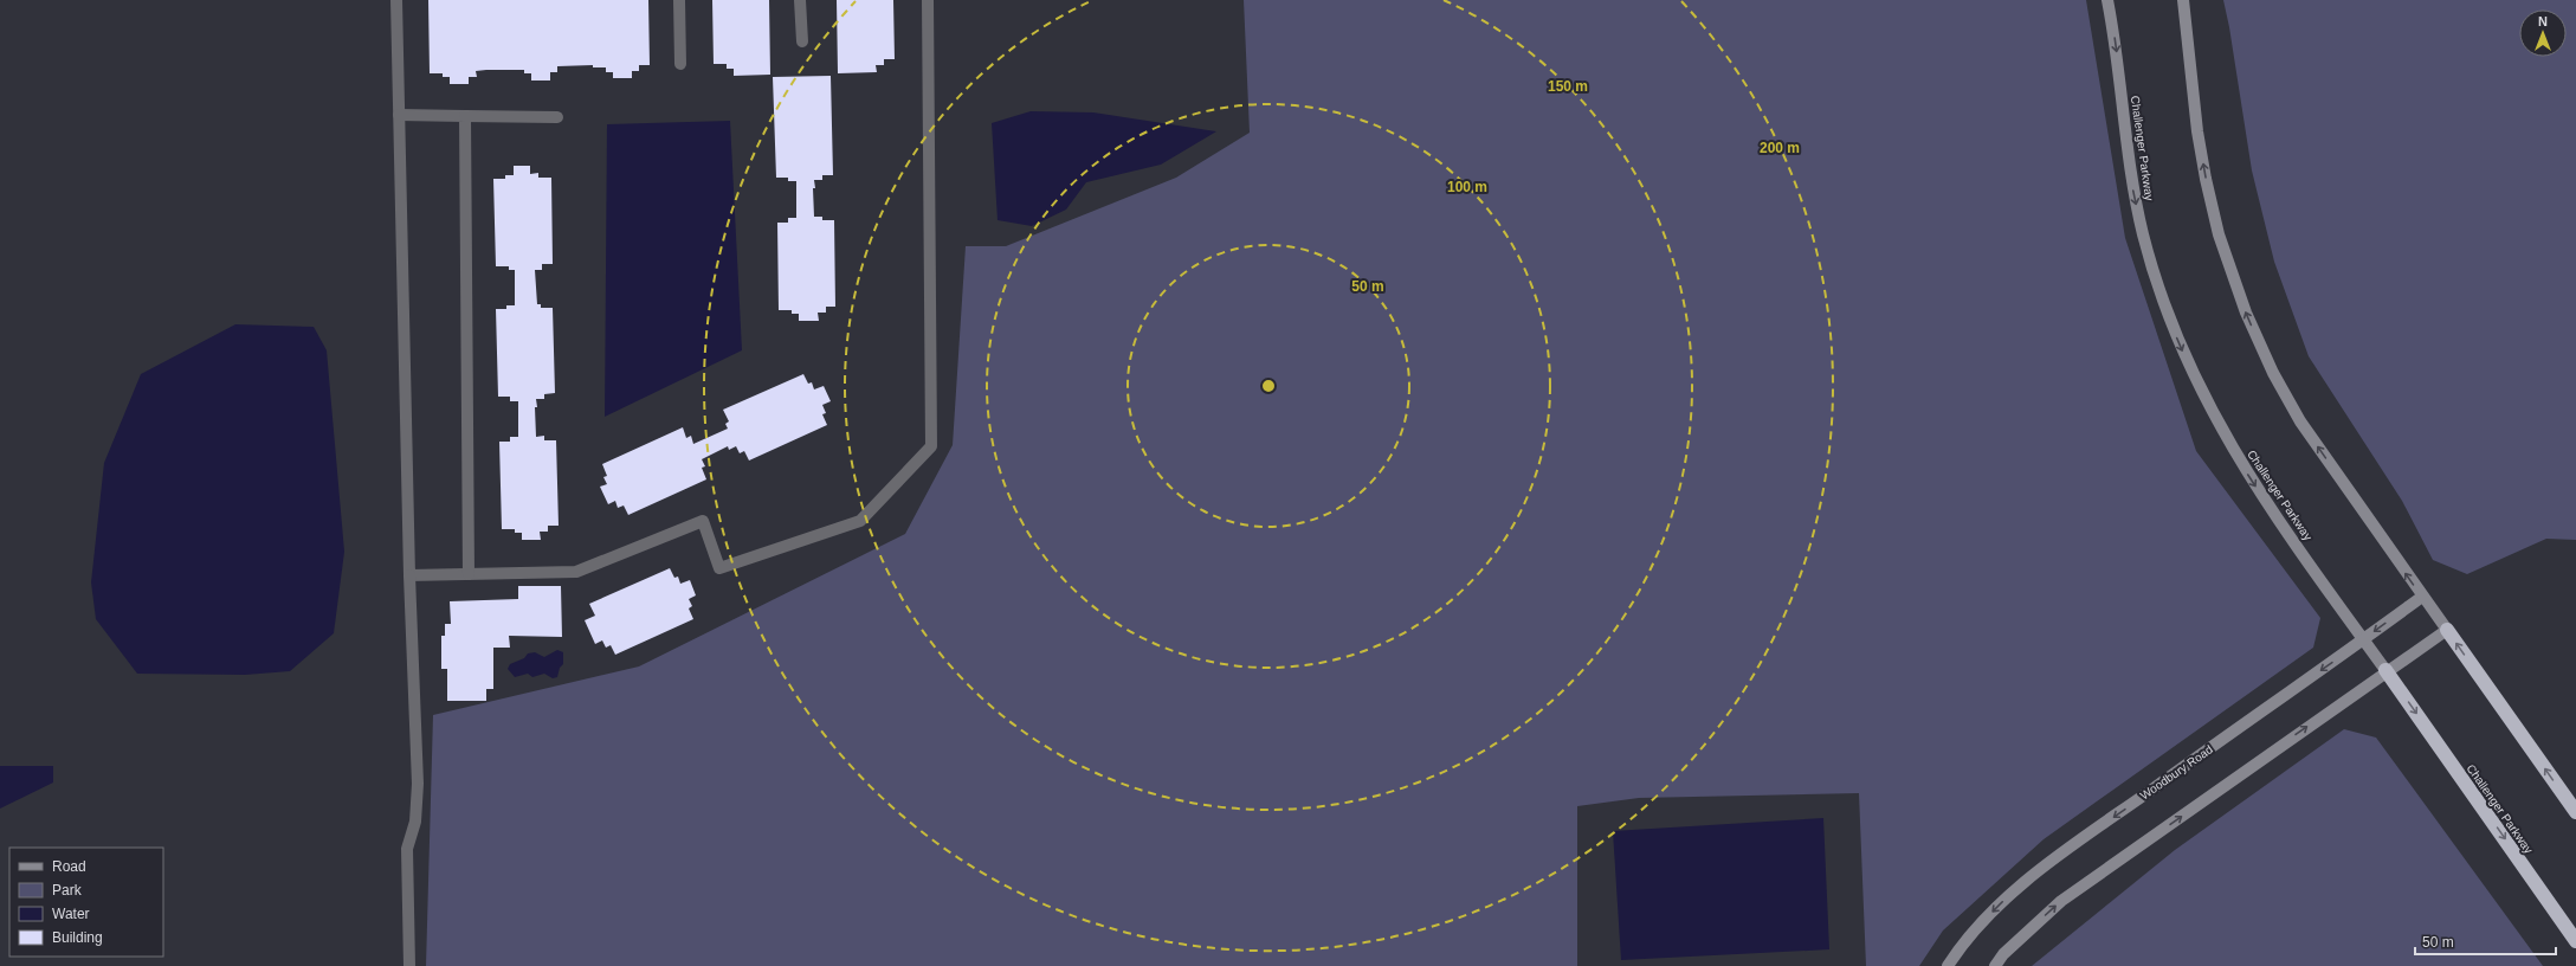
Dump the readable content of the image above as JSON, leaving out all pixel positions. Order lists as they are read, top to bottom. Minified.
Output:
{"streets":{"highway":["Challenger Parkway"],"main road":["Woodbury Road"]},"crossings":[["Challenger Parkway","Woodbury Road"]],"legend":["Road","Park","Water","Building"],"scale_bar":"50 m","north":"top","rings":["150 m","200 m","100 m","50 m"]}
